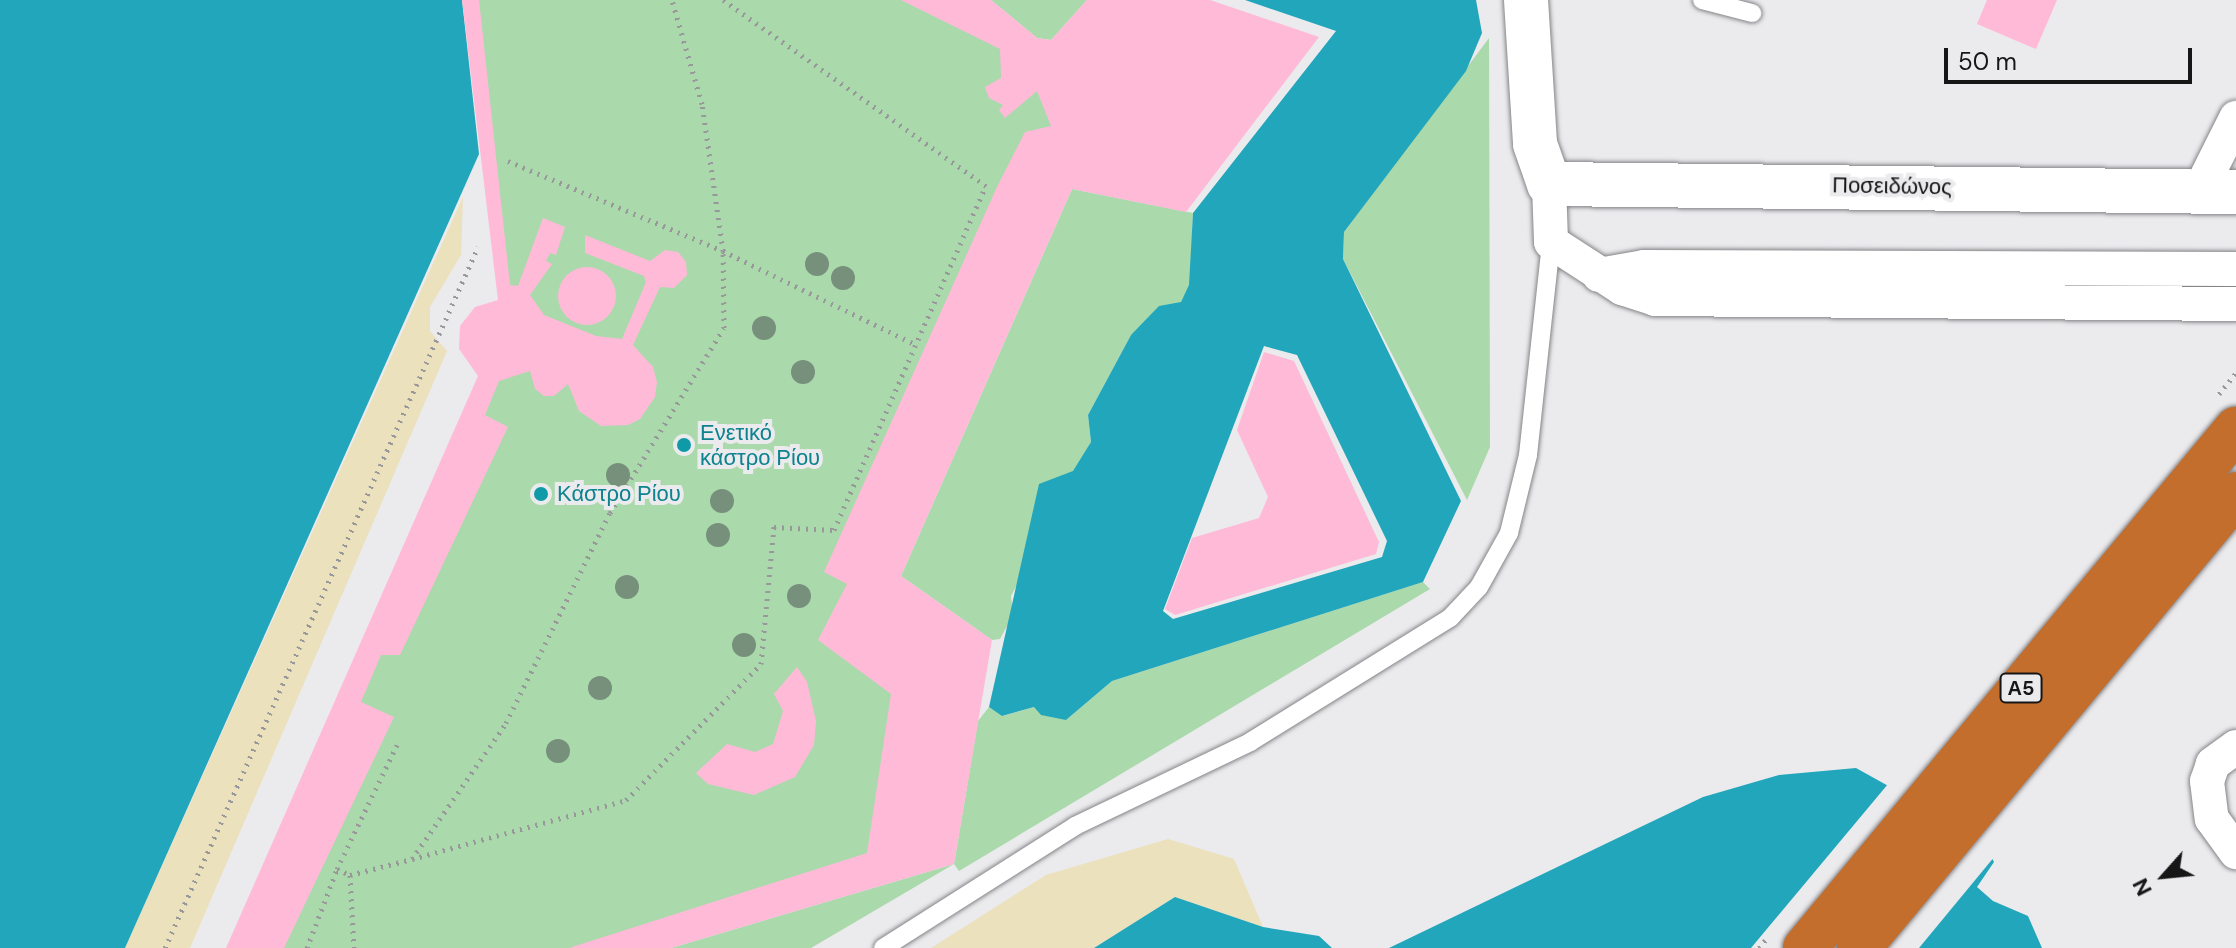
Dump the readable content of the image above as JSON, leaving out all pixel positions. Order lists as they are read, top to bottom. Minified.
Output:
{"streets":{"highway":["Α5"],"street":["Ποσειδώνος"]},"places":["Ενετικό κάστρο Ρίου","Κάστρο Ρίου"],"scale_bar":"50 m","north":"bottom left"}
